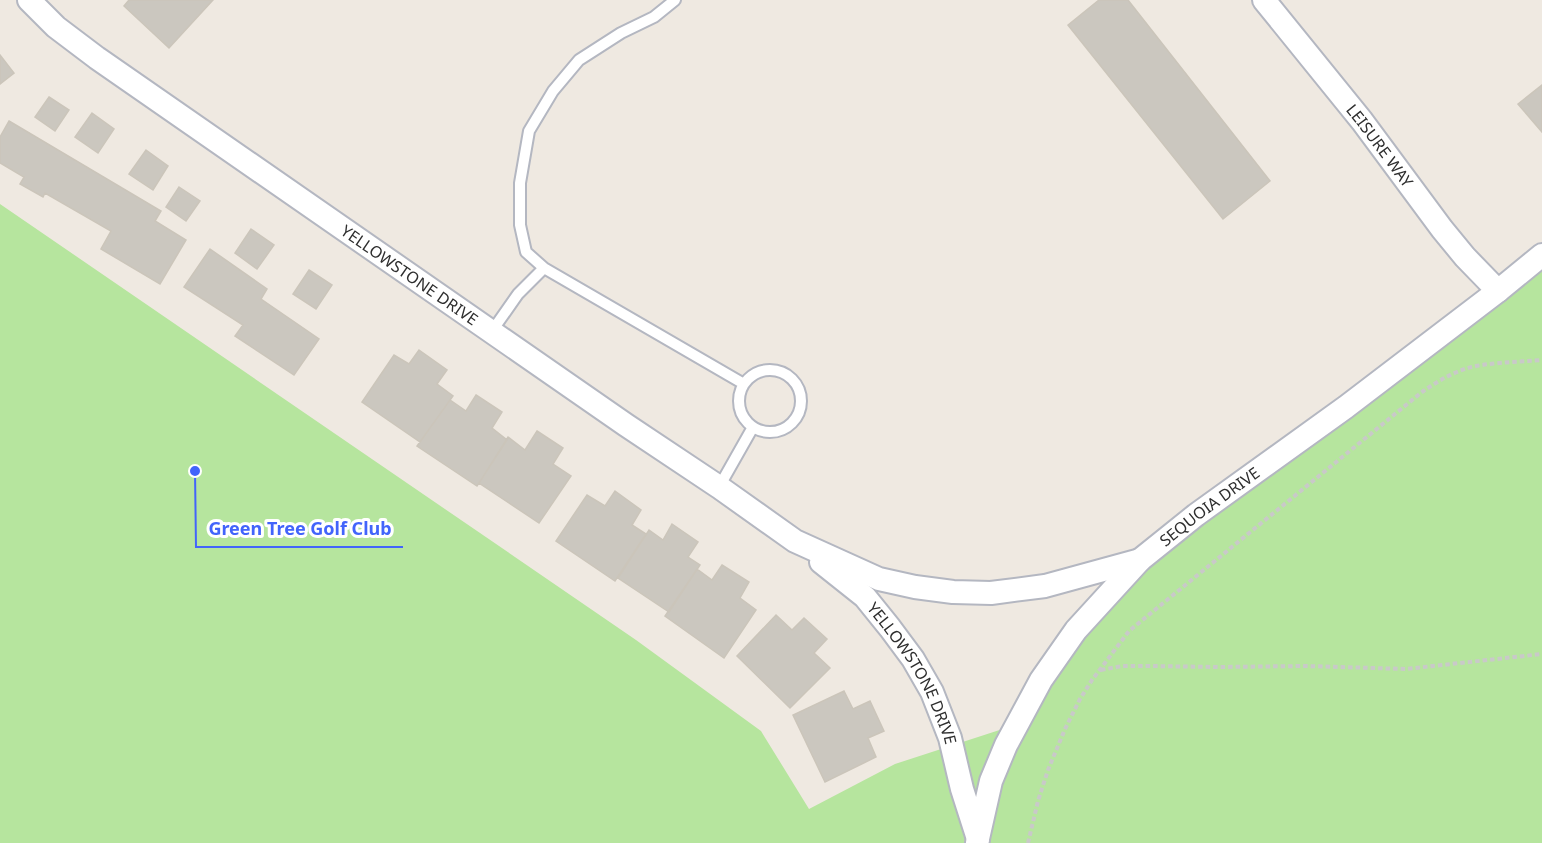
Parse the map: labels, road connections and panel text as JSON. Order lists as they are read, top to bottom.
{
  "streets": {
    "street": ["LEISURE WAY", "YELLOWSTONE DRIVE", "SEQUOIA DRIVE"]
  },
  "crossings": [
    ["LEISURE WAY", "SEQUOIA DRIVE"],
    ["YELLOWSTONE DRIVE", "SEQUOIA DRIVE"]
  ],
  "places": ["Green Tree Golf Club"]
}
